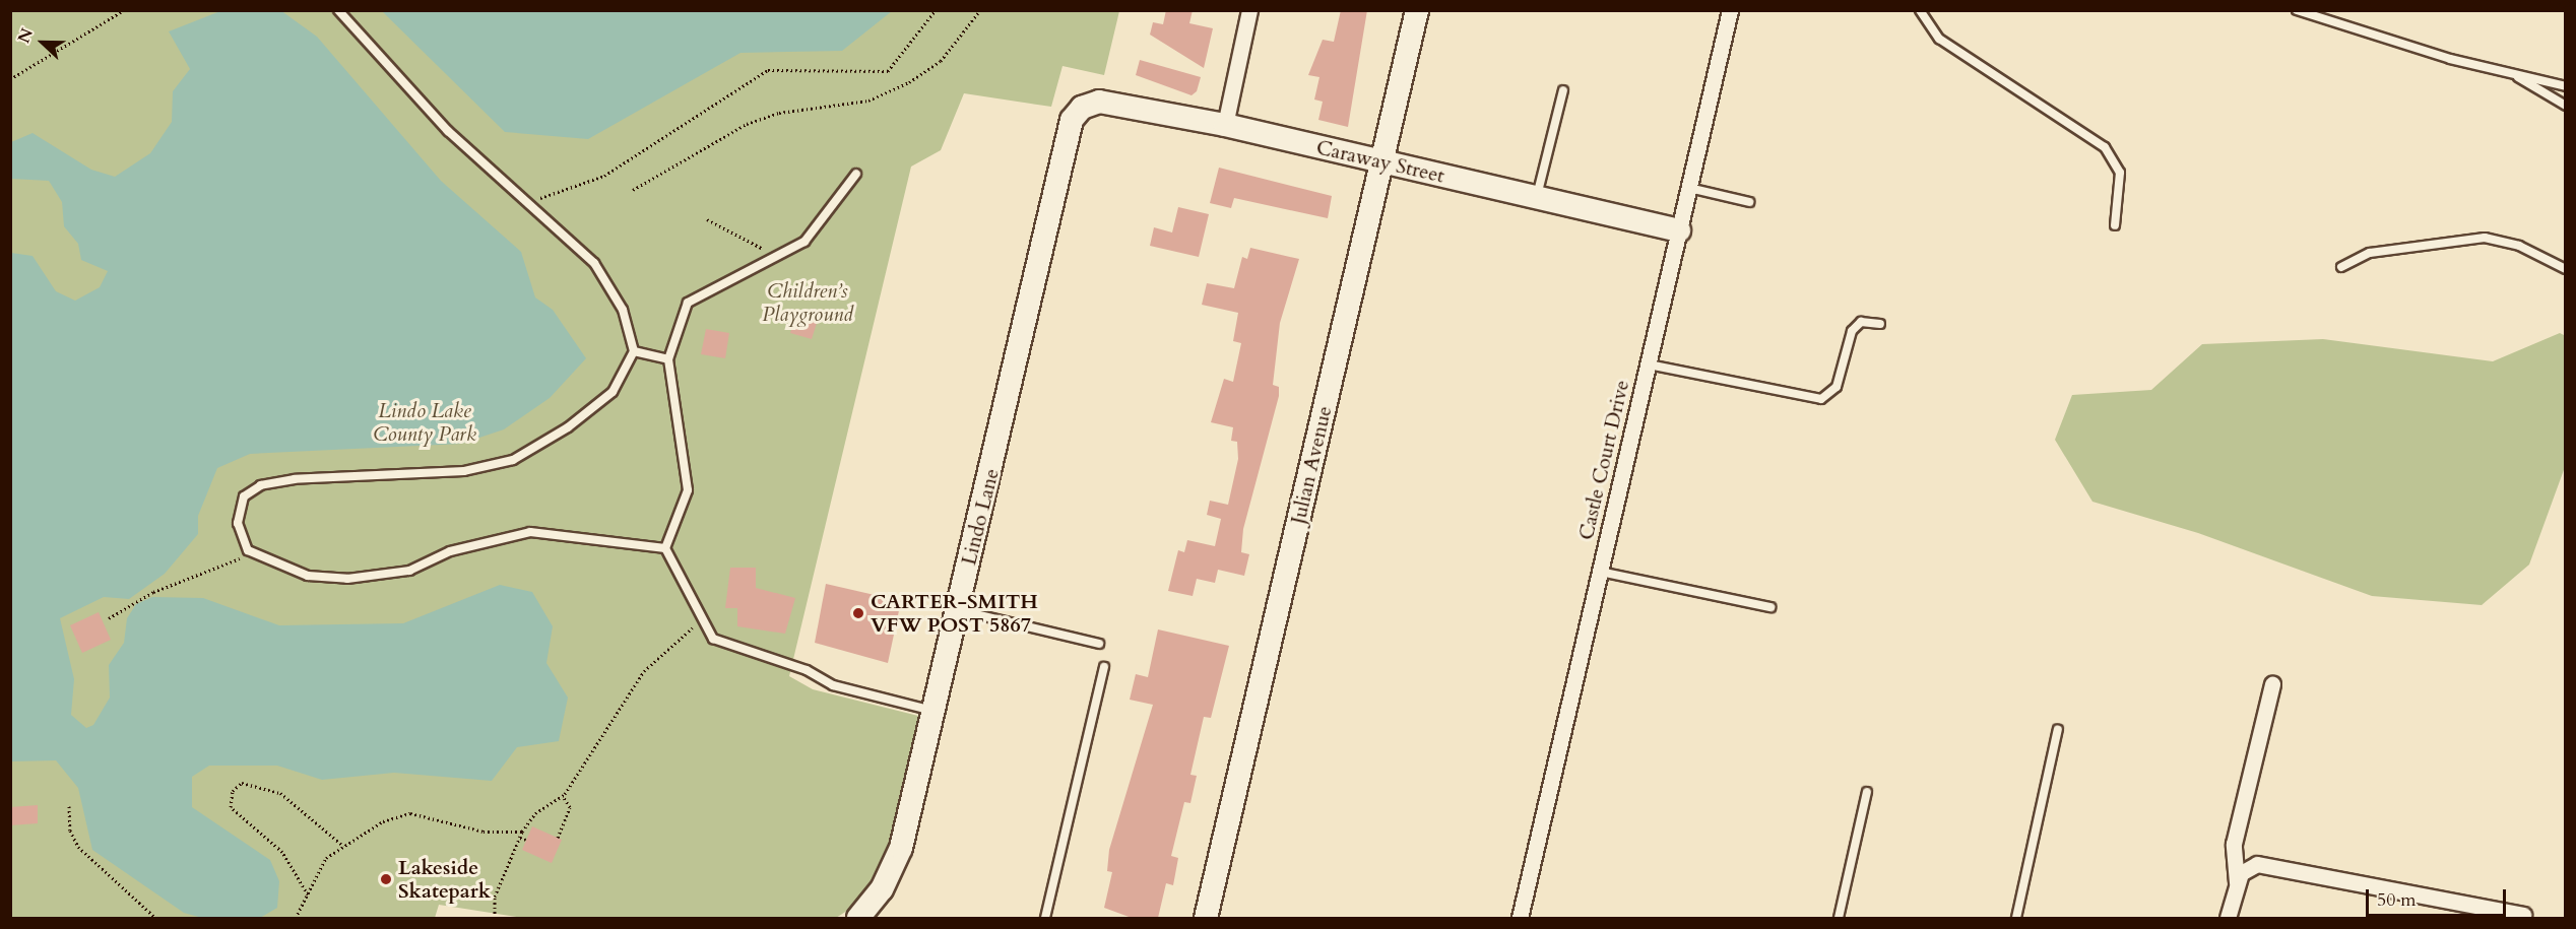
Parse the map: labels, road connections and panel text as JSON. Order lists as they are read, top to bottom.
{
  "streets": {
    "street": [
      "Caraway Street",
      "Castle Court Drive",
      "Julian Avenue",
      "Lindo Lane"
    ]
  },
  "crossings": [
    ["Caraway Street", "Castle Court Drive"],
    ["Caraway Street", "Julian Avenue"],
    ["Caraway Street", "Lindo Lane"]
  ],
  "parks": ["Children’s Playground", "Lindo Lake County Park"],
  "places": ["CARTER-SMITH VFW POST 5867", "Lakeside Skatepark"],
  "scale_bar": "50 m",
  "north": "left"
}
